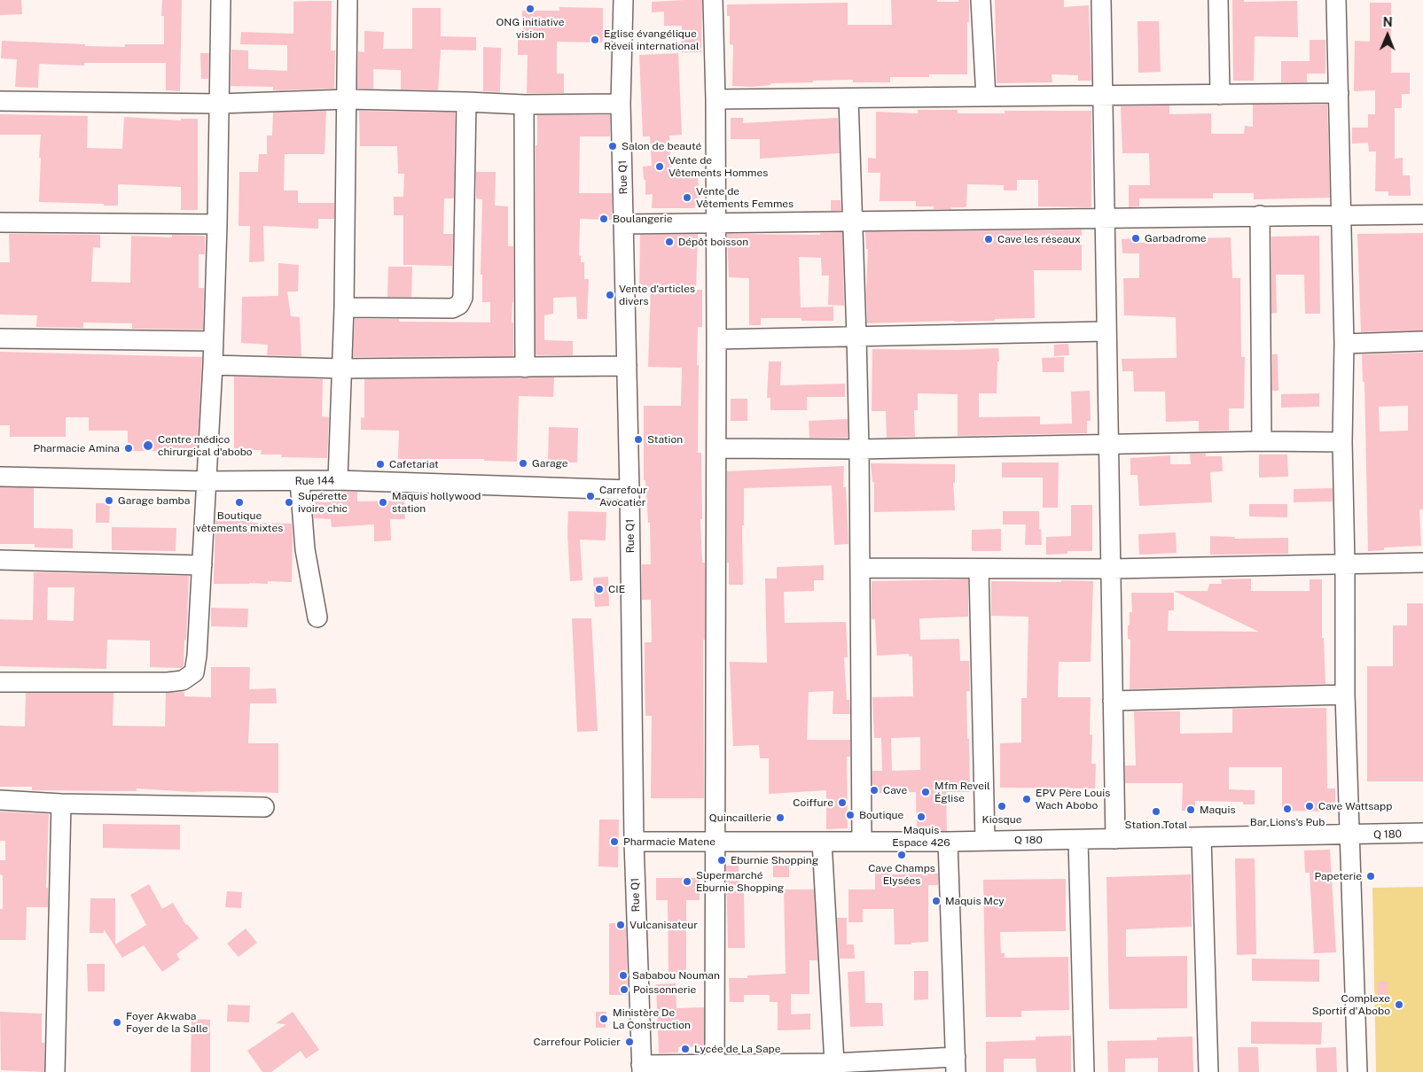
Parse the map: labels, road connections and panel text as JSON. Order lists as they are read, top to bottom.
{
  "streets": {
    "street": ["Rue Q1", "Rue 144", "Q 180"]
  },
  "crossings": [
    ["Rue Q1", "Rue 144"],
    ["Rue Q1", "Q 180"]
  ],
  "places": [
    "ONG initiative vision",
    "Eglise évangélique Réveil international",
    "Salon de beauté",
    "Vente de Vêtements Hommes",
    "Vente de Vêtements Femmes",
    "Boulangerie",
    "Garbadrome",
    "Cave les réseaux",
    "Dépôt boisson",
    "Vente d'articles divers",
    "Station",
    "Centre médico chirurgical d'abobo",
    "Pharmacie Amina",
    "Garage",
    "Cafetariat",
    "Carrefour Avocatier",
    "Garage bamba",
    "Boutique vêtements mixtes",
    "Supérette ivoire chic",
    "Maquis hollywood station",
    "CIE",
    "Cave",
    "Mfm Reveil Église",
    "EPV Père Louis Wach Abobo",
    "Coiffure",
    "Kiosque",
    "Cave Wattsapp",
    "Bar Lions's Pub",
    "Maquis",
    "Station Total",
    "Boutique",
    "Maquis Espace 426",
    "Quincaillerie",
    "Pharmacie Matene",
    "Cave Champs Elysées",
    "Eburnie Shopping",
    "Papeterie",
    "Supermarché Eburnie Shopping",
    "Maquis Mcy",
    "Vulcanisateur",
    "Sababou Nouman",
    "Poissonnerie",
    "Complexe Sportif d'Abobo",
    "Ministère De La Construction",
    "Foyer Akwaba Foyer de la Salle",
    "Carrefour Policier",
    "Lycée de La Sape"
  ],
  "north": "top"
}
